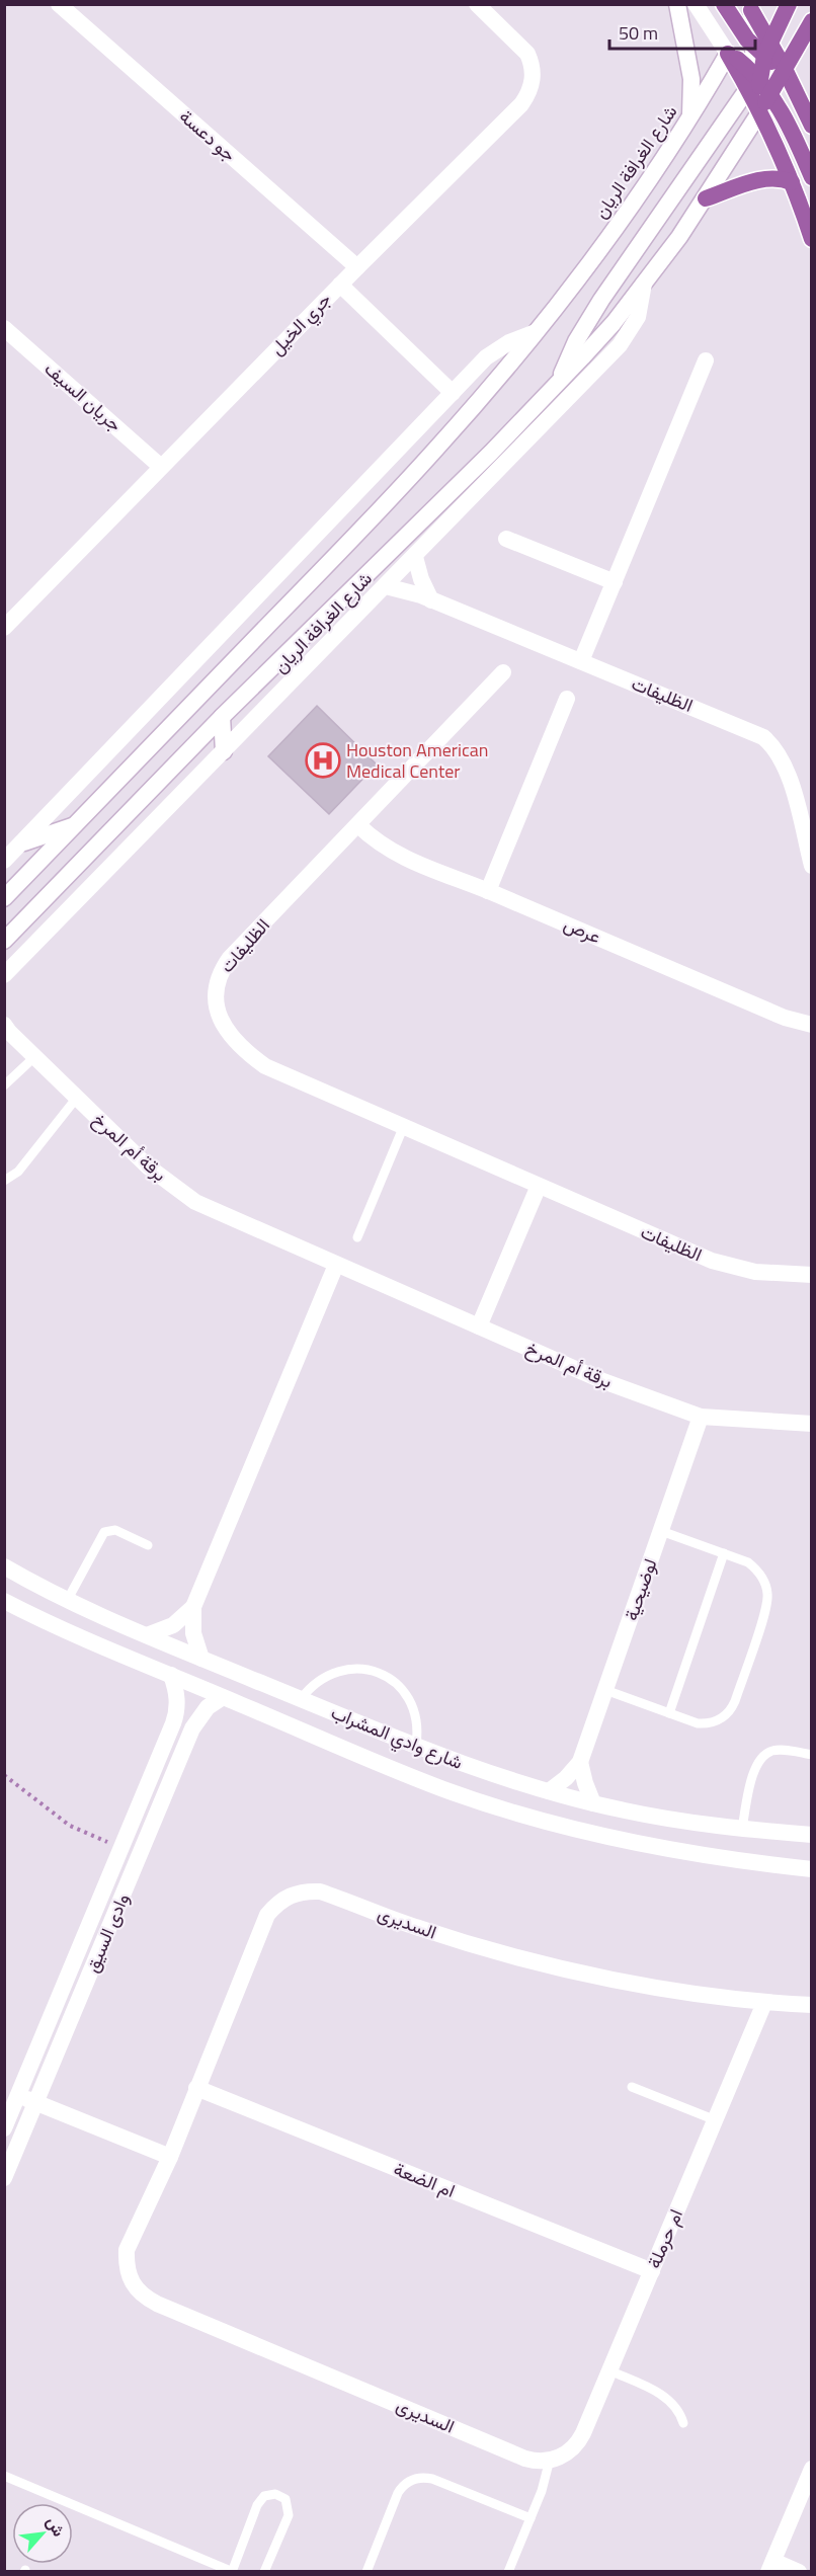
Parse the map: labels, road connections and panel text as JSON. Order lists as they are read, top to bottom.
{
  "streets": {
    "main road": ["شارع الغرافة الريان"],
    "street": [
      "جو دعسة",
      "جري الخيل",
      "جريان السيف",
      "الظليفات",
      "عرص",
      "برقة أم المرخ",
      "لوضيحية",
      "شارع وادي المشراب",
      "السديرى",
      "وادى السيق",
      "ام الضعة",
      "ام حرملة"
    ]
  },
  "crossings": [
    ["جو دعسة", "جري الخيل"],
    ["شارع الغرافة الريان", "الظليفات"],
    ["جري الخيل", "جريان السيف"],
    ["الظليفات", "عرص"],
    ["برقة أم المرخ", "لوضيحية"],
    ["لوضيحية", "شارع وادي المشراب"],
    ["شارع وادي المشراب", "وادى السيق"],
    ["السديرى", "ام الضعة"],
    ["السديرى", "ام حرملة"],
    ["ام الضعة", "ام حرملة"]
  ],
  "places": {
    "hospital": ["Houston American Medical Center"]
  },
  "scale_bar": "50 m",
  "north": "top right"
}
